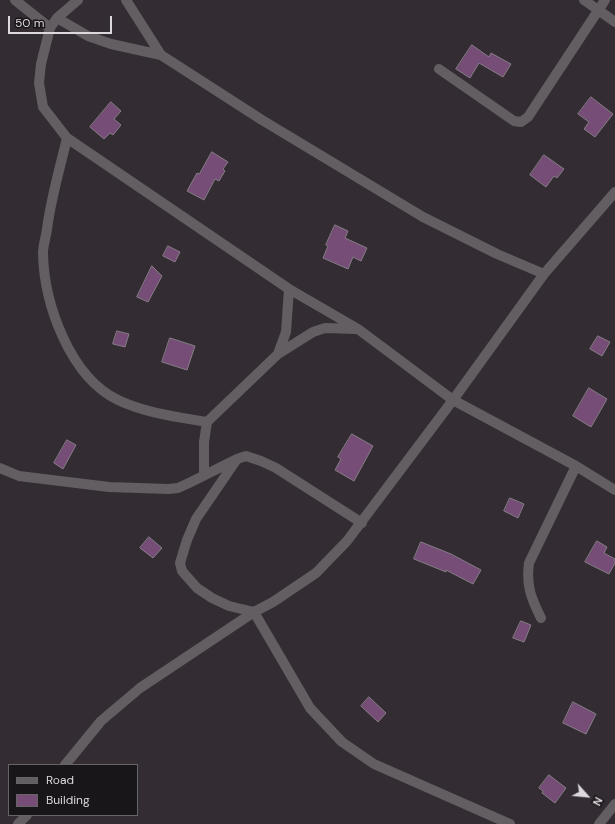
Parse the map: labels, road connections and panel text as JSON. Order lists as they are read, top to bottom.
{
  "legend": ["Road", "Building"],
  "scale_bar": "50 m",
  "north": "bottom right"
}
